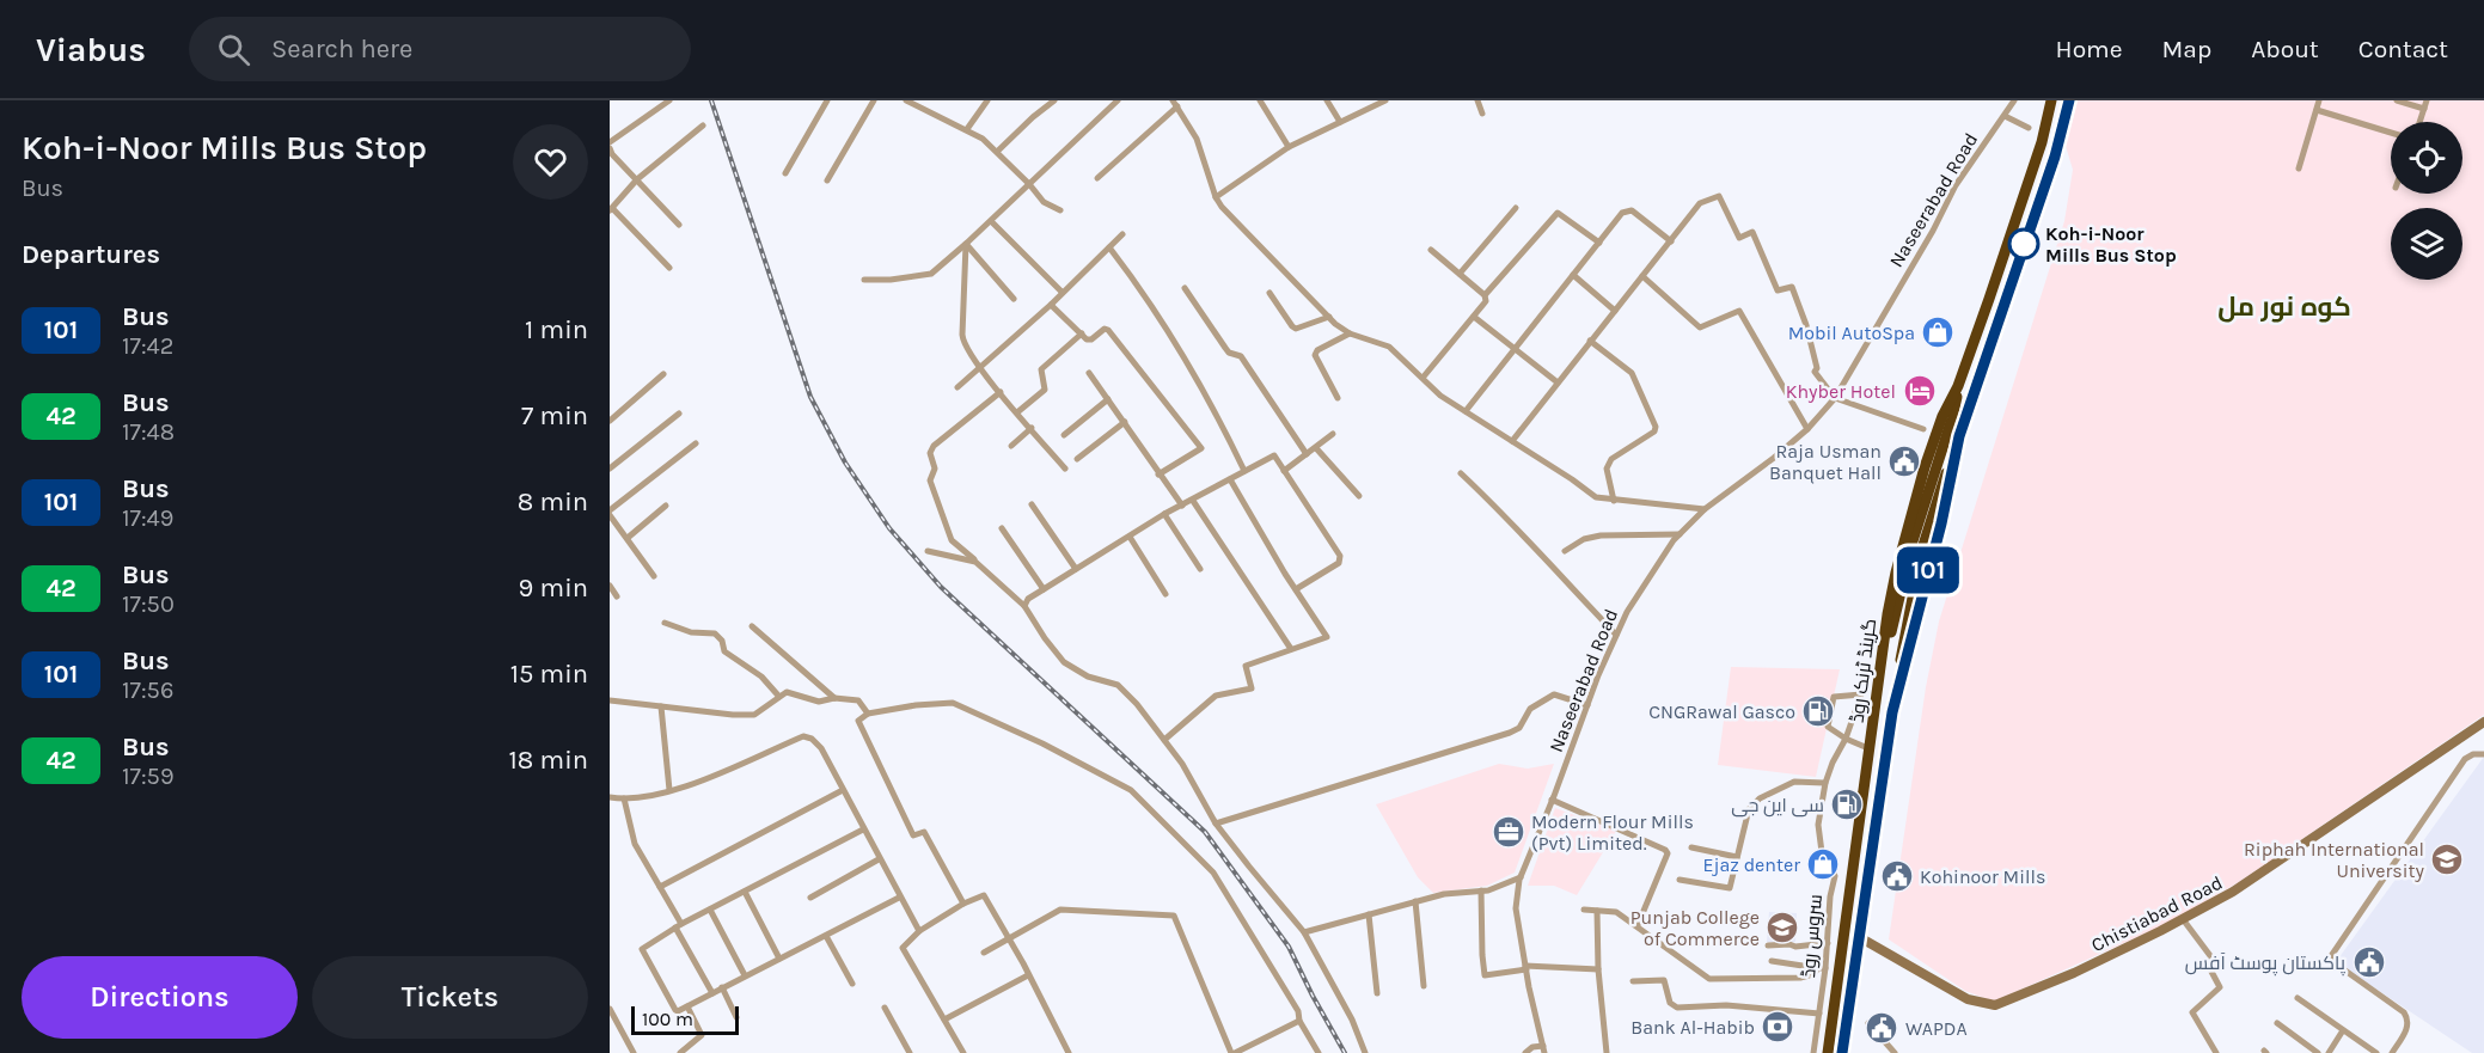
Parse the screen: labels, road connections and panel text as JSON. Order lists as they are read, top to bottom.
{
  "streets": {
    "highway": ["گرینڈ ٹرنک روڈ"],
    "main road": ["Chistiabad Road"],
    "street": ["Naseerabad Road", "سروس روڈ"]
  },
  "crossings": [
    ["گرینڈ ٹرنک روڈ", "Chistiabad Road"]
  ],
  "districts": ["کوہ نور مل"],
  "places": {
    "other": ["Koh-i-Noor Mills Bus Stop"],
    "shop": ["Mobil AutoSpa", "Ejaz denter"],
    "hotel": ["Khyber Hotel"],
    "public building": [
      "Raja Usman Banquet Hall",
      "Kohinoor Mills",
      "پاکستان پوسٹ آفس",
      "WAPDA"
    ],
    "fuel station": ["CNGRawal Gasco", "سی این جی"],
    "office": ["Modern Flour Mills (Pvt) Limited."],
    "school or university": ["Riphah International University", "Punjab College of Commerce"],
    "bank": ["Bank Al-Habib"]
  },
  "lines": ["bus line 101"],
  "scale_bar": "100 m",
  "page": {
    "header": "Viabus",
    "search": "Search here",
    "nav": [
      "Home",
      "Map",
      "About",
      "Contact"
    ],
    "heading": [
      ["Koh-i-Noor Mills Bus Stop", "Bus"],
      "Departures"
    ],
    "on_map": "101",
    "list": [
      {
        "mark": "101",
        "name": "Bus",
        "note": "17:42",
        "value": "1 min"
      },
      {
        "mark": "42",
        "name": "Bus",
        "note": "17:48",
        "value": "7 min"
      },
      {
        "mark": "101",
        "name": "Bus",
        "note": "17:49",
        "value": "8 min"
      },
      {
        "mark": "42",
        "name": "Bus",
        "note": "17:50",
        "value": "9 min"
      },
      {
        "mark": "101",
        "name": "Bus",
        "note": "17:56",
        "value": "15 min"
      },
      {
        "mark": "42",
        "name": "Bus",
        "note": "17:59",
        "value": "18 min"
      }
    ],
    "buttons": ["Directions", "Tickets"],
    "scale": "100 m"
  }
}
